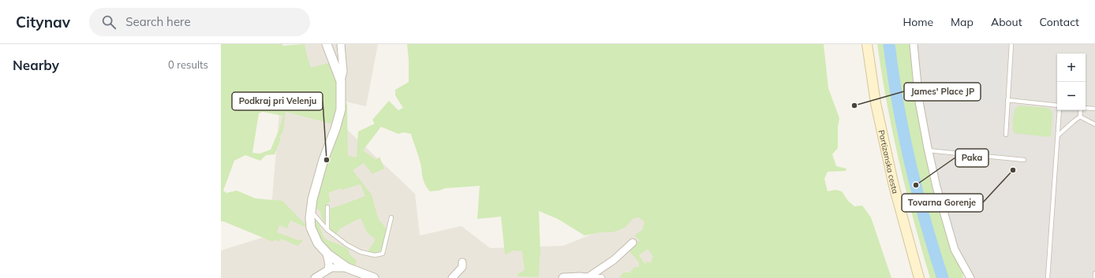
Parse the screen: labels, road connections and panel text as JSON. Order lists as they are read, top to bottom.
{
  "streets": {
    "main road": ["Partizanska cesta"]
  },
  "places": [
    "James' Place JP",
    "Podkraj pri Velenju",
    "Tovarna Gorenje",
    "Paka"
  ],
  "page": {
    "header": "Citynav",
    "search": "Search here",
    "nav": [
      "Home",
      "Map",
      "About",
      "Contact"
    ],
    "heading": ["Nearby", "0 results"],
    "map_buttons": ["+", "−"]
  }
}
